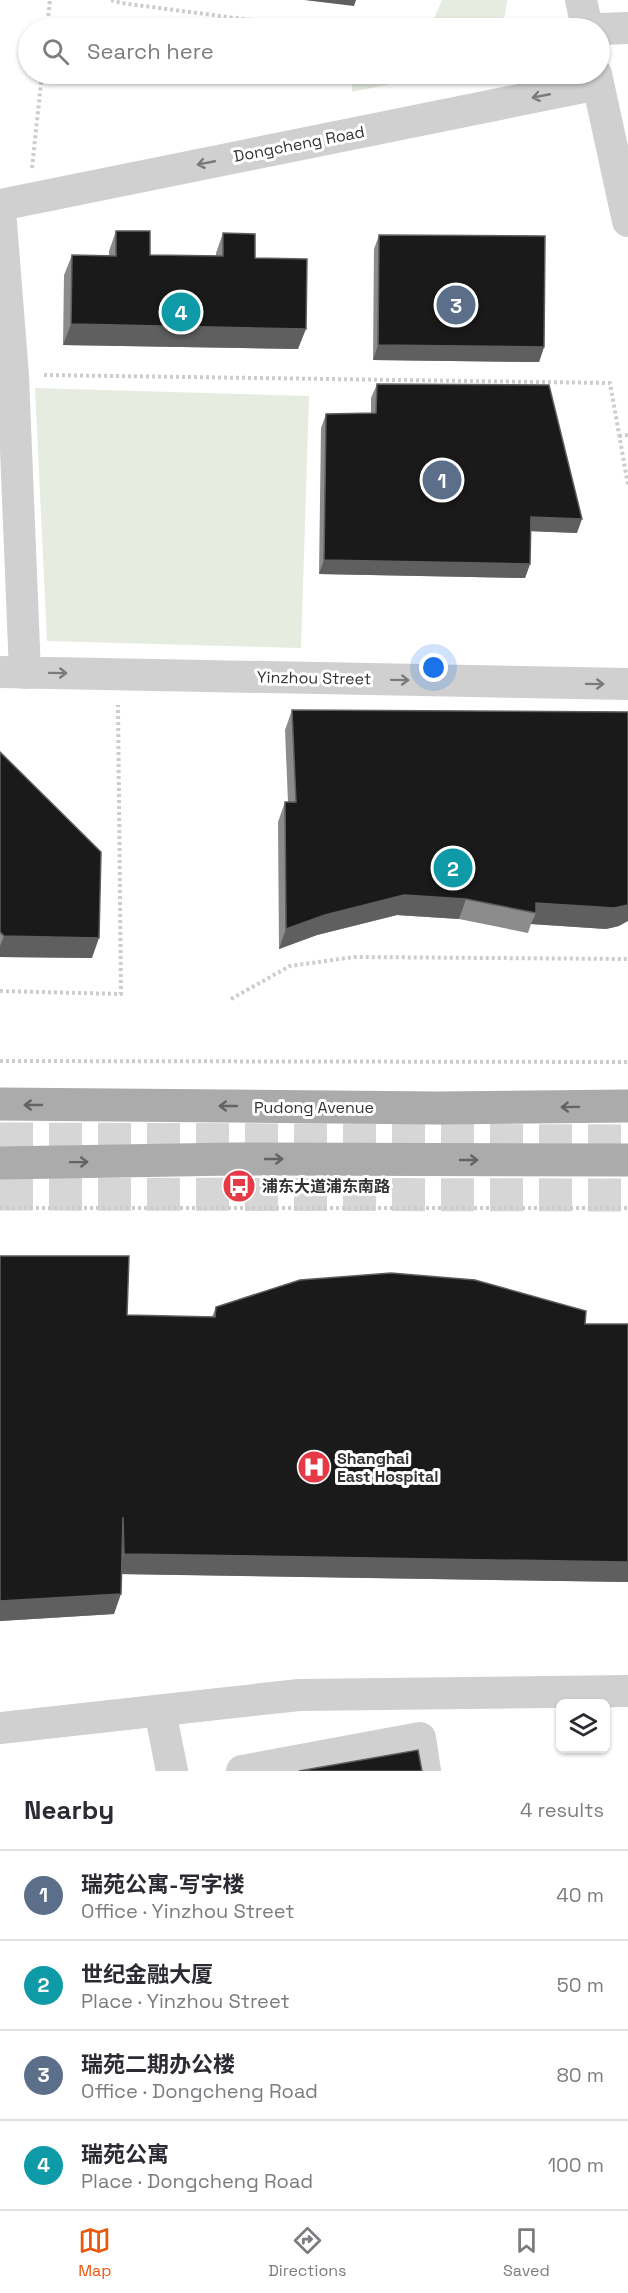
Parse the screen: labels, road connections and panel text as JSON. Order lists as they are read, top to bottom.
{
  "streets": {
    "main road": ["Pudong Avenue"],
    "street": ["Dongcheng Road", "Yinzhou Street"]
  },
  "one_way": ["Dongcheng Road", "Yinzhou Street"],
  "places": {
    "bus stop": ["浦东大道浦东南路"],
    "hospital": ["Shanghai East Hospital"]
  },
  "page": {
    "search": "Search here",
    "pins": [
      "3",
      "4",
      "1",
      "2"
    ],
    "heading": ["Nearby", "4 results"],
    "list": [
      {
        "mark": "1",
        "name": "瑞苑公寓-写字楼",
        "note": "Office · Yinzhou Street",
        "value": "40 m"
      },
      {
        "mark": "2",
        "name": "世纪金融大厦",
        "note": "Place · Yinzhou Street",
        "value": "50 m"
      },
      {
        "mark": "3",
        "name": "瑞苑二期办公楼",
        "note": "Office · Dongcheng Road",
        "value": "80 m"
      },
      {
        "mark": "4",
        "name": "瑞苑公寓",
        "note": "Place · Dongcheng Road",
        "value": "100 m"
      }
    ],
    "nav": ["Map", "Directions", "Saved"]
  }
}
